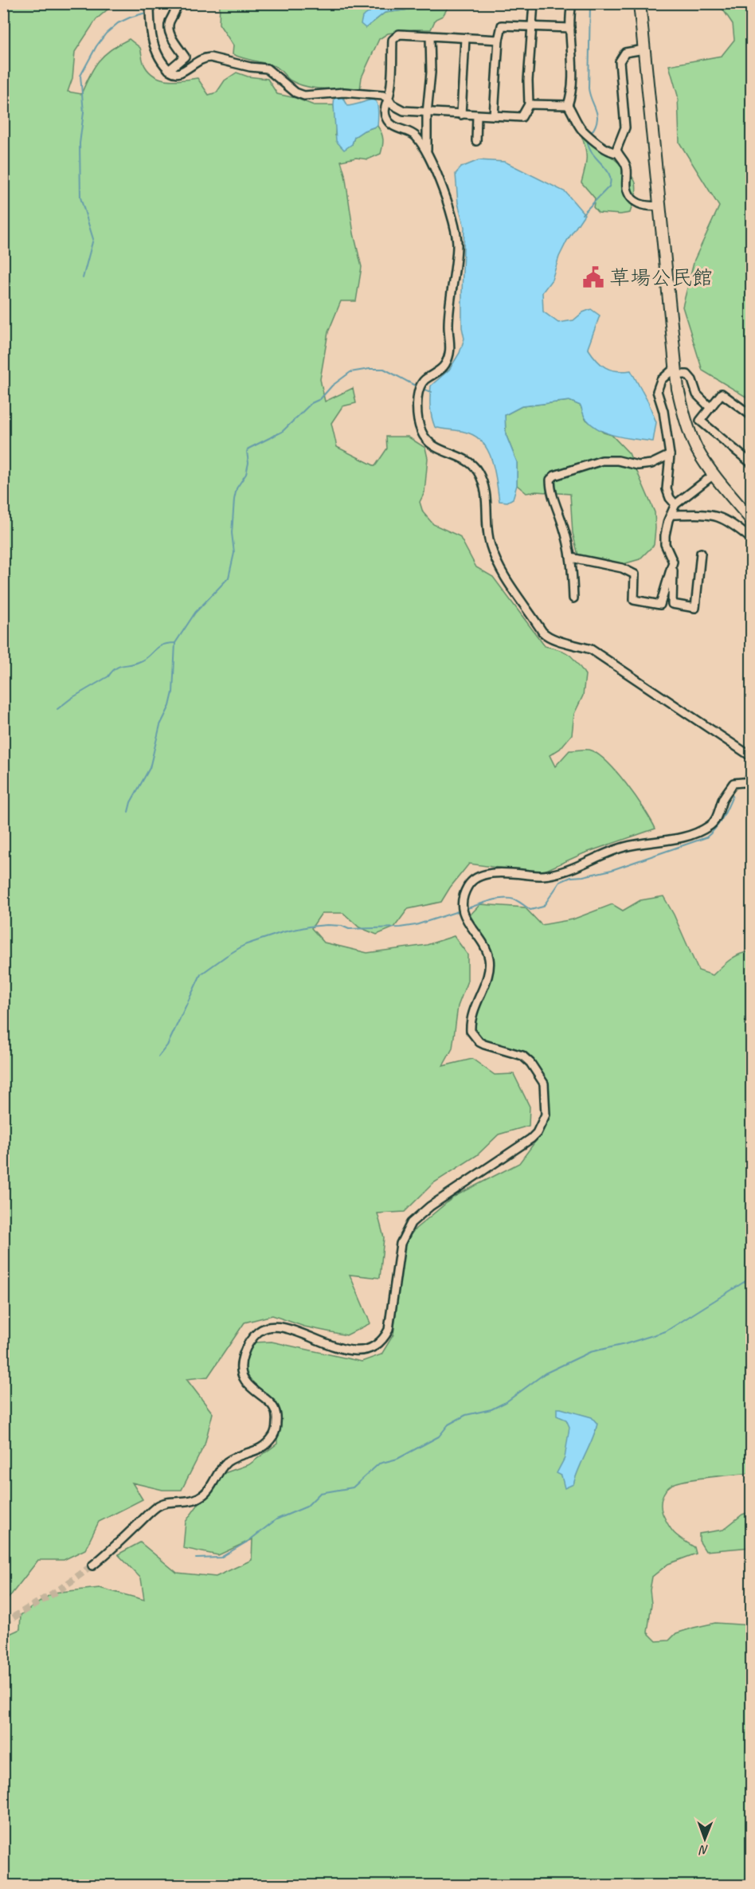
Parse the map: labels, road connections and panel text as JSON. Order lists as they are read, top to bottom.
{
  "places": {
    "public building": ["草場公民館"]
  },
  "north": "bottom"
}
